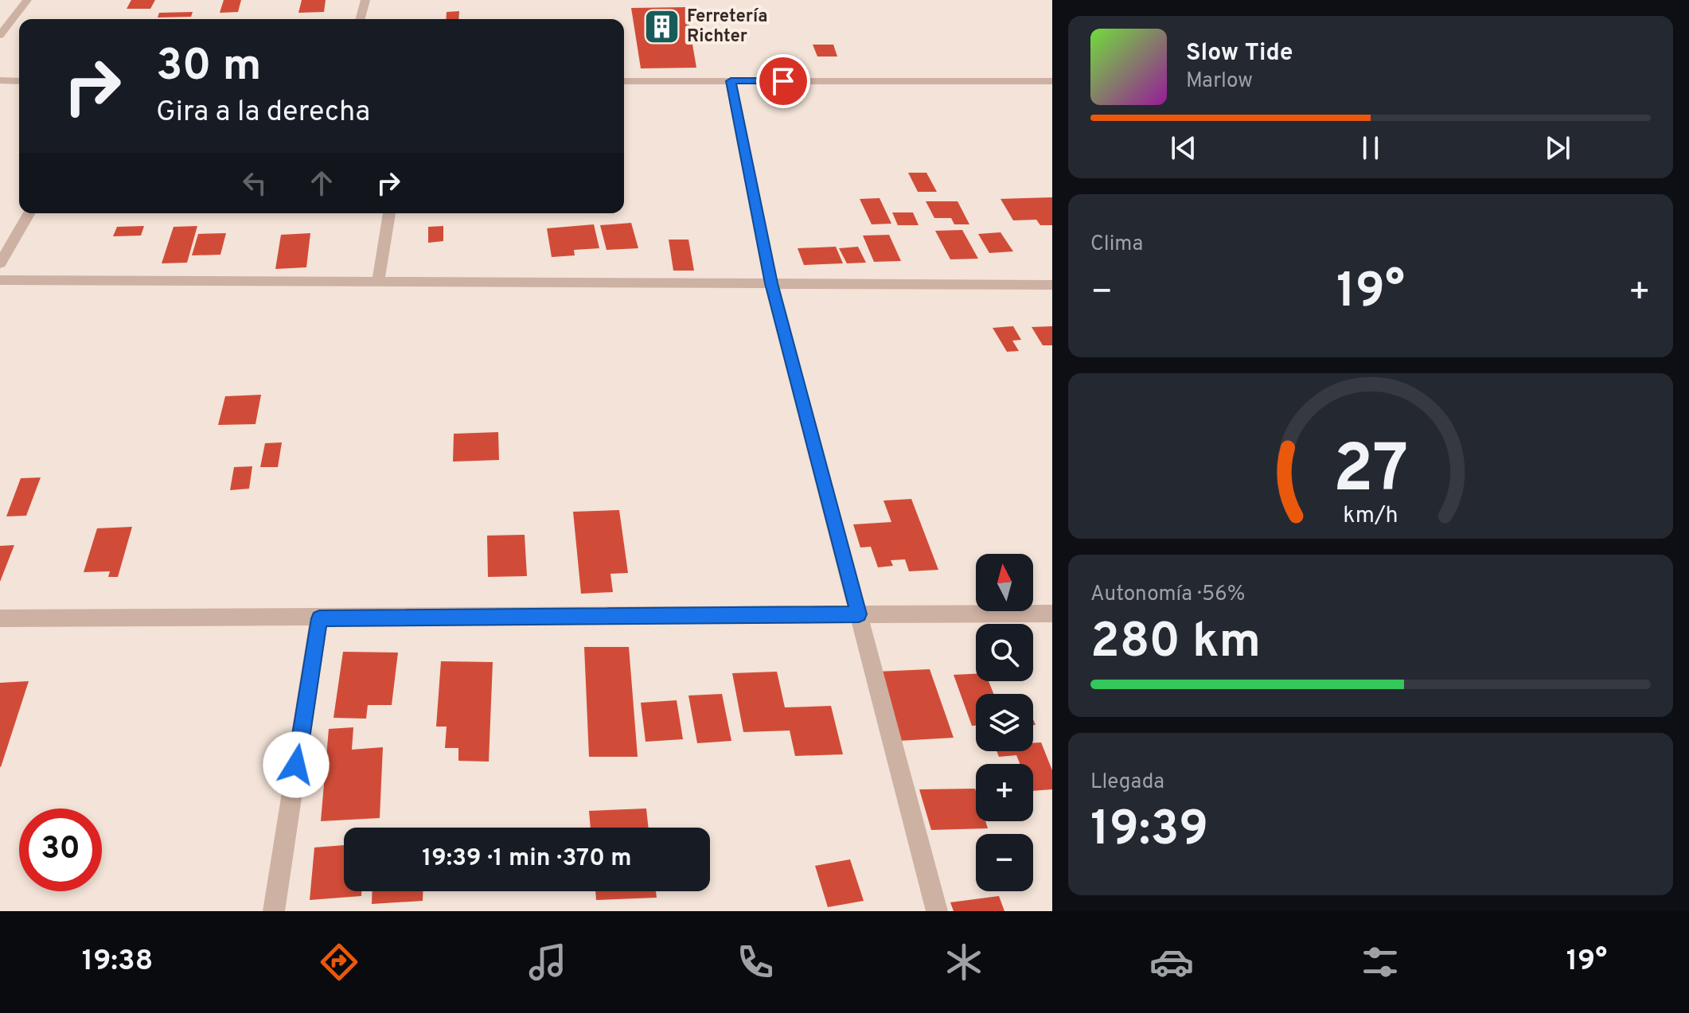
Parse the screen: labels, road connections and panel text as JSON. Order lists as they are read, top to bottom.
{
  "places": {
    "building": ["Ferretería Richter"]
  },
  "north": "top",
  "page": {
    "turn": ["30 m", "Gira a la derecha"],
    "song": ["Slow Tide", "Marlow"],
    "tile": [
      "Clima",
      ["Autonomía · 56%", "280 km"],
      ["Llegada", "19:39"]
    ],
    "heat": ["−", "19°", "+"],
    "map_buttons": ["+", "−"],
    "limit": "30",
    "trip": "19:39 · 1 min · 370 m",
    "tabs": ["19:38", "19°"],
    "gauge": ["27", "km/h"]
  }
}
